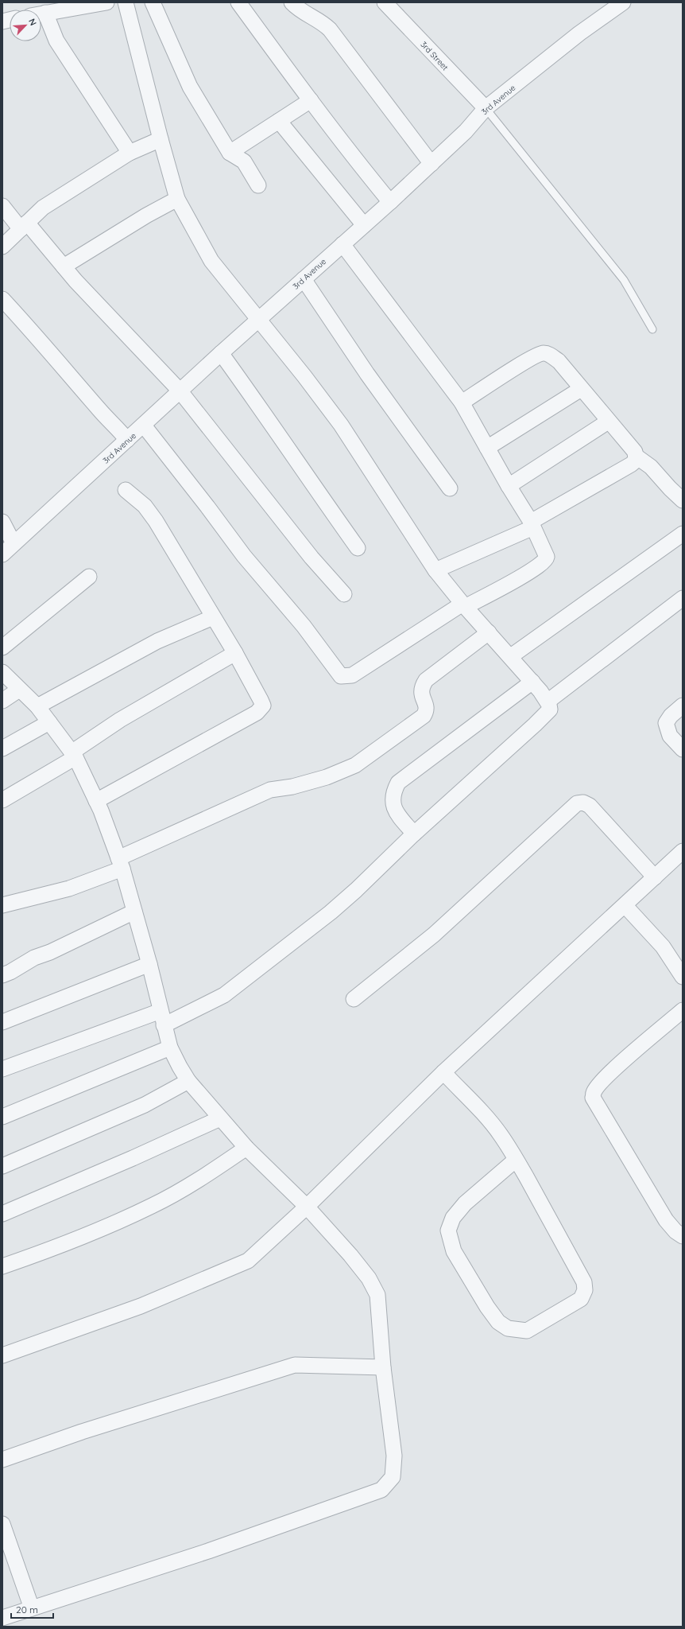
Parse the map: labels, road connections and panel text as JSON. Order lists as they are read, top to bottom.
{
  "streets": {
    "street": ["3rd Street", "3rd Avenue"]
  },
  "crossings": [
    ["3rd Street", "3rd Avenue"]
  ],
  "scale_bar": "20 m",
  "north": "top right"
}
